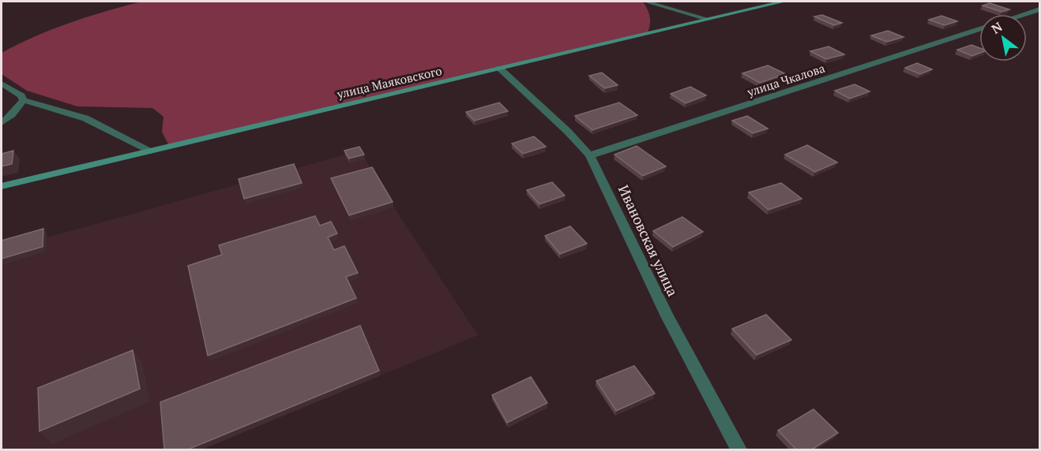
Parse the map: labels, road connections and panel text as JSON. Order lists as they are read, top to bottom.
{
  "streets": {
    "street": ["улица Чкалова", "улица Маяковского", "Ивановская улица"]
  },
  "crossings": [
    ["улица Чкалова", "Ивановская улица"],
    ["улица Маяковского", "Ивановская улица"]
  ],
  "north": "top left"
}
